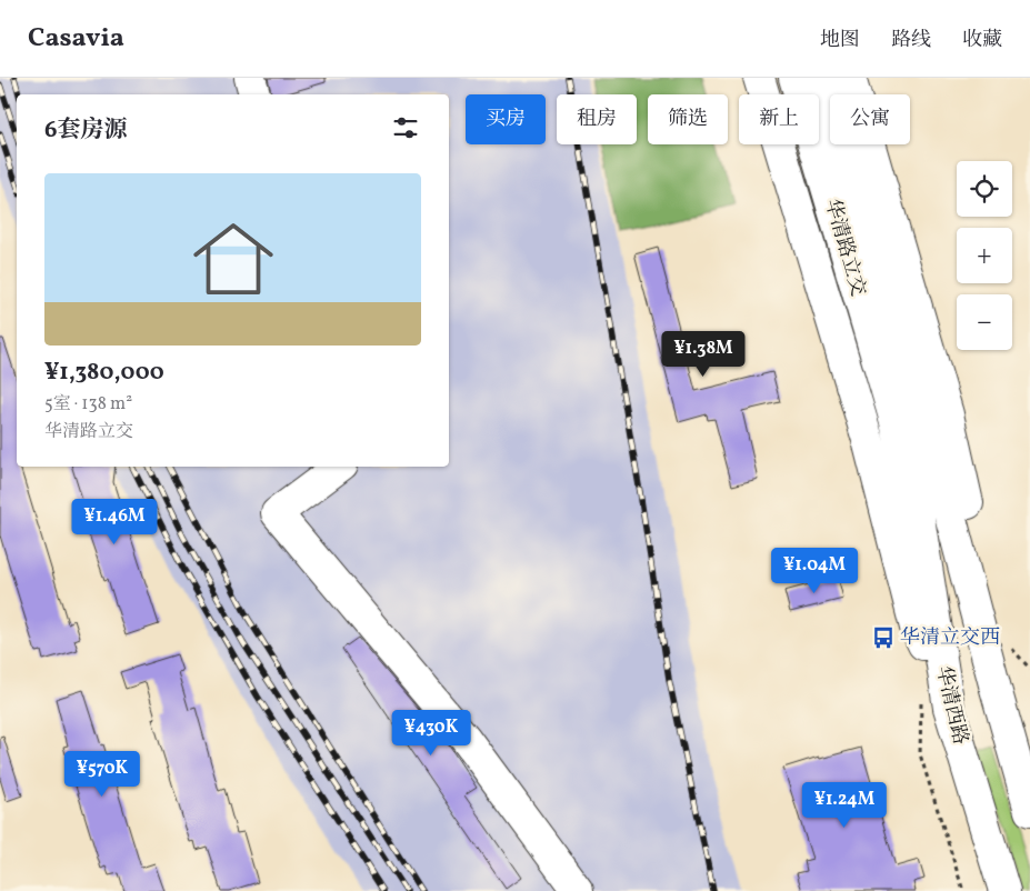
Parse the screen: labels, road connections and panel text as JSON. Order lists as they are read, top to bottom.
{
  "streets": {
    "main road": ["华清路立交", "华清西路"]
  },
  "crossings": [
    ["华清路立交", "华清西路"]
  ],
  "places": {
    "bus stop": ["华清立交西"]
  },
  "page": {
    "header": "Casavia",
    "nav": ["地图", "路线", "收藏"],
    "chip": [
      "买房",
      "租房",
      "筛选",
      "新上",
      "公寓"
    ],
    "heading": "6套房源",
    "map_buttons": ["+", "−"],
    "list": [
      {
        "name": "¥1,380,000",
        "note": "5室 · 138 m² · 华清路立交"
      }
    ],
    "price": [
      "¥1.38M",
      "¥1.46M",
      "¥1.04M",
      "¥430K",
      "¥570K",
      "¥1.24M"
    ]
  }
}
